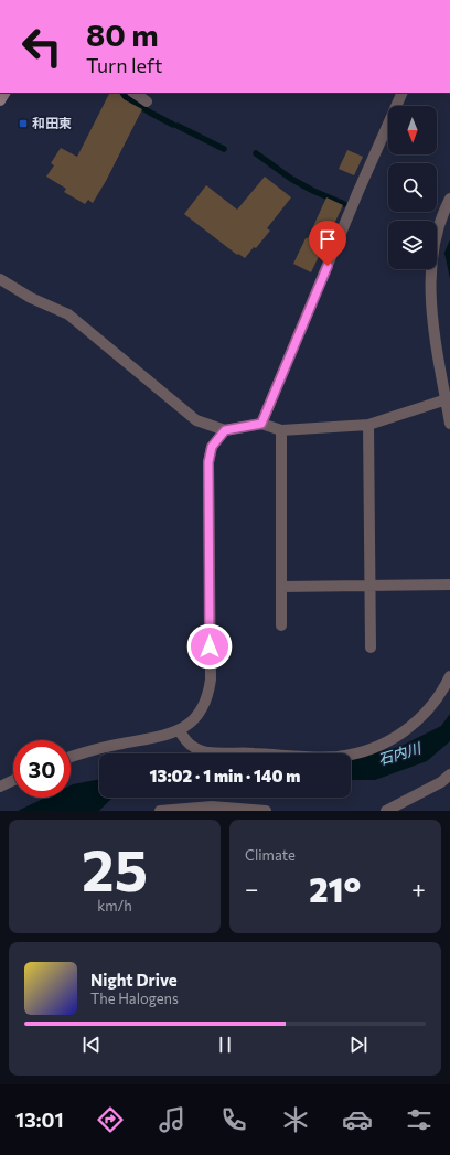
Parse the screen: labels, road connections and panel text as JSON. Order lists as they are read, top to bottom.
{
  "water": ["石内川"],
  "places": {
    "transit": ["和田東"]
  },
  "north": "bottom",
  "page": {
    "turn": ["80 m", "Turn left"],
    "limit": "30",
    "trip": "13:02 · 1 min · 140 m",
    "tile": [
      ["25", "km/h"],
      "Climate"
    ],
    "heat": ["−", "21°", "+"],
    "song": ["Night Drive", "The Halogens"],
    "tabs": "13:01"
  }
}
